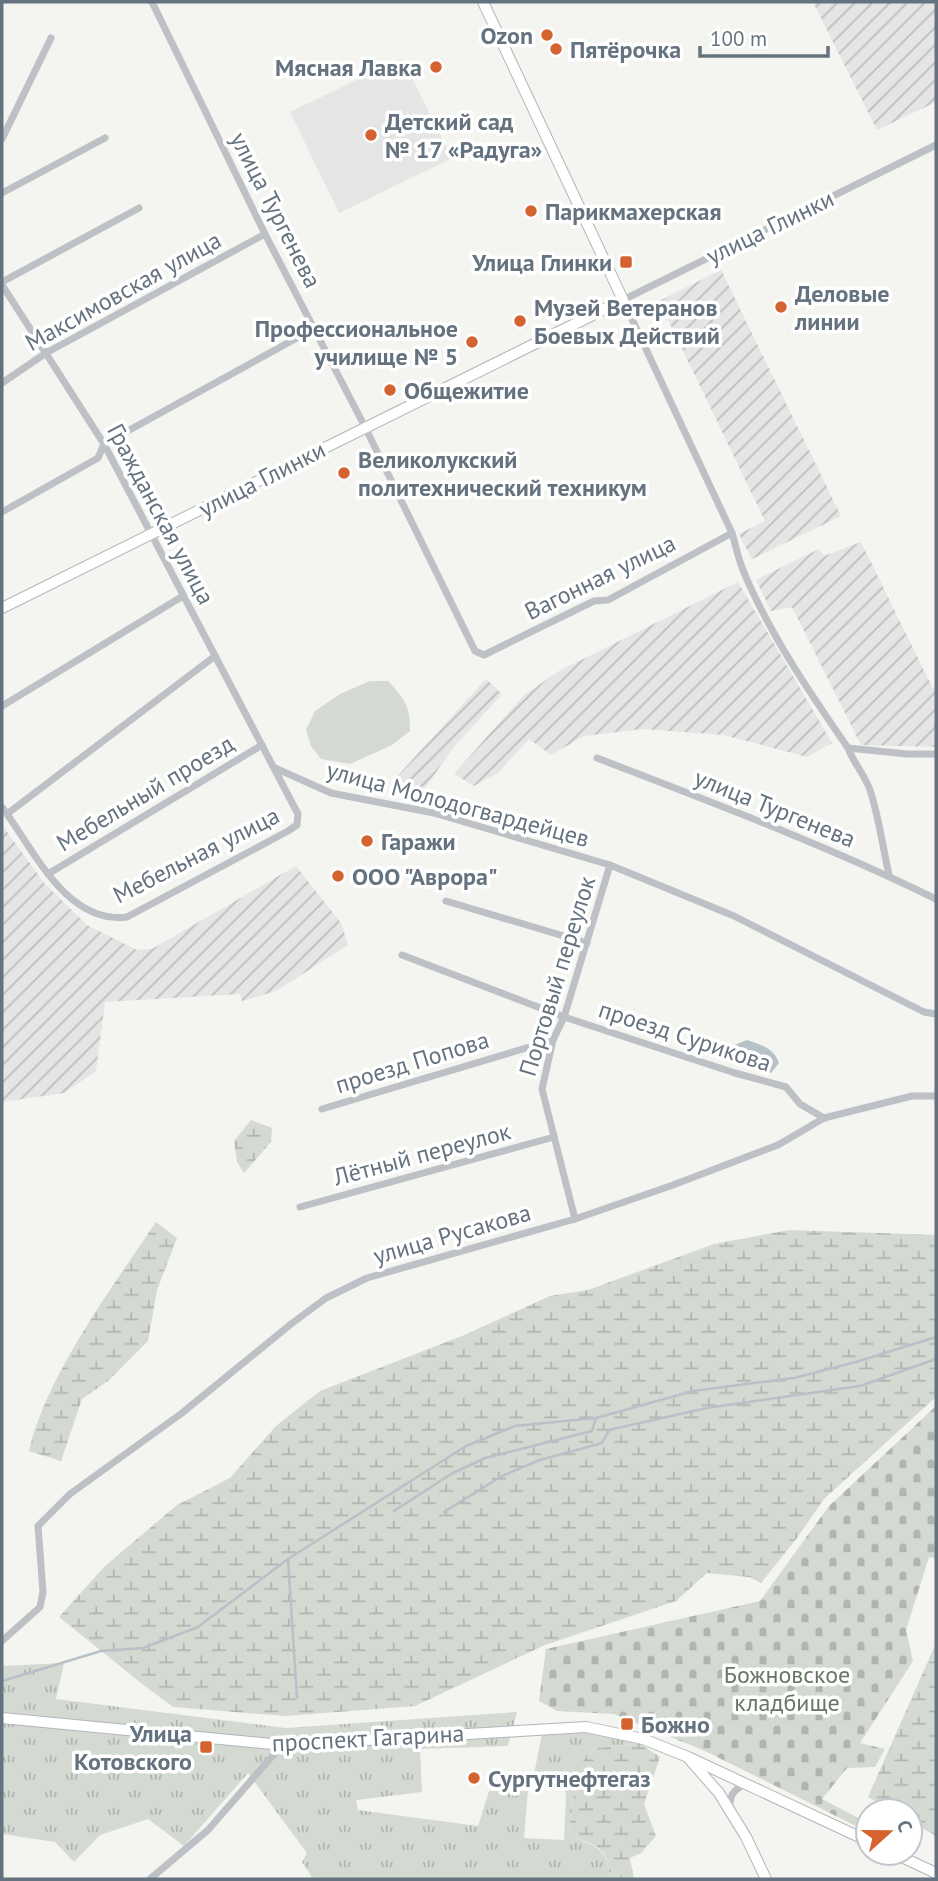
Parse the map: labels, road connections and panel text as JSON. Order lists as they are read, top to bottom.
{
  "streets": {
    "street": [
      "улица Тургенева",
      "улица Глинки",
      "Максимовская улица",
      "Гражданская улица",
      "Вагонная улица",
      "Мебельный проезд",
      "улица Молодогвардейцев",
      "Мебельная улица",
      "Портовый переулок",
      "проезд Сурикова",
      "проезд Попова",
      "Лётный переулок",
      "улица Русакова",
      "проспект Гагарина"
    ]
  },
  "crossings": [
    ["улица Тургенева", "улица Глинки"],
    ["улица Тургенева", "Максимовская улица"],
    ["улица Тургенева", "Вагонная улица"],
    ["улица Глинки", "Гражданская улица"],
    ["Максимовская улица", "Гражданская улица"],
    ["Гражданская улица", "Мебельный проезд"],
    ["Гражданская улица", "улица Молодогвардейцев"],
    ["Гражданская улица", "Мебельная улица"],
    ["Мебельный проезд", "Мебельная улица"],
    ["улица Молодогвардейцев", "Портовый переулок"],
    ["Портовый переулок", "проезд Сурикова"],
    ["Портовый переулок", "проезд Попова"],
    ["Портовый переулок", "Лётный переулок"],
    ["Портовый переулок", "улица Русакова"],
    ["проезд Сурикова", "проезд Попова"],
    ["проезд Сурикова", "улица Русакова"]
  ],
  "parks": ["Божновское кладбище"],
  "places": {
    "other": [
      "Ozon",
      "Пятёрочка",
      "Мясная Лавка",
      "Детский сад № 17 «Радуга»",
      "Парикмахерская",
      "Деловые линии",
      "Музей Ветеранов Боевых Действий",
      "Профессиональное училище № 5",
      "Общежитие",
      "Великолукский политехнический техникум",
      "Гаражи",
      "ООО \"Аврора\"",
      "Сургутнефтегаз"
    ],
    "transit": ["Улица Глинки", "Божно", "Улица Котовского"]
  },
  "scale_bar": "100 m",
  "north": "right"
}
